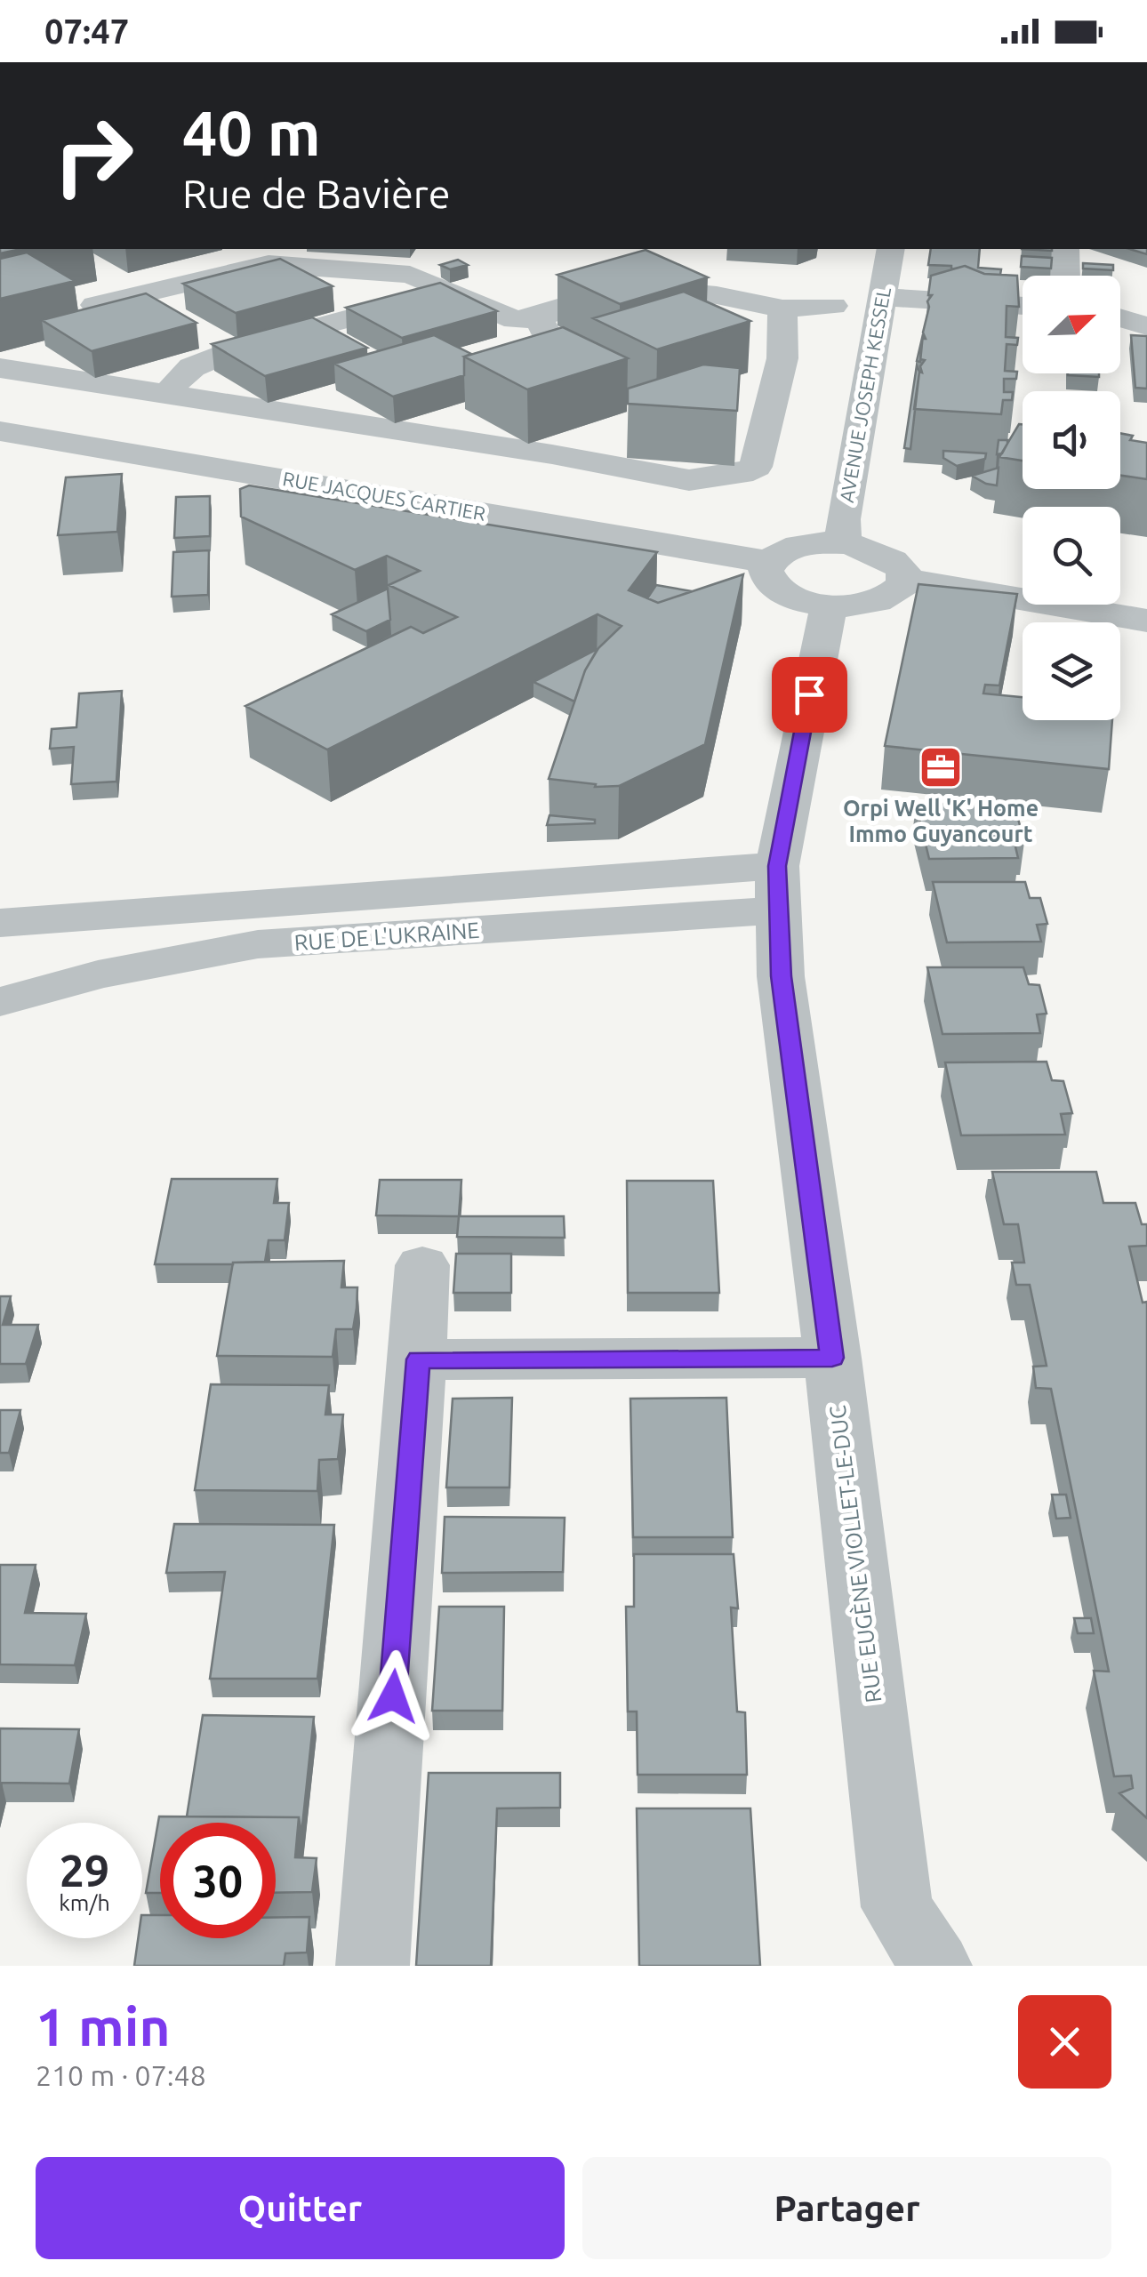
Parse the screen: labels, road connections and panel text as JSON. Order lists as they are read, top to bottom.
{
  "streets": {
    "street": [
      "AVENUE JOSEPH KESSEL",
      "RUE JACQUES CARTIER",
      "RUE DE L'UKRAINE",
      "RUE EUGÈNE VIOLLET-LE-DUC"
    ]
  },
  "crossings": [
    ["RUE DE L'UKRAINE", "RUE EUGÈNE VIOLLET-LE-DUC"]
  ],
  "places": {
    "office": ["Orpi Well 'K' Home Immo Guyancourt"]
  },
  "north": "top right",
  "page": {
    "status": "07:47",
    "turn": ["40 m", "Rue de Bavière"],
    "speed": "29 km/h",
    "limit": "30",
    "heading": ["1 min", "210 m · 07:48"],
    "buttons": ["Quitter", "Partager"]
  }
}
